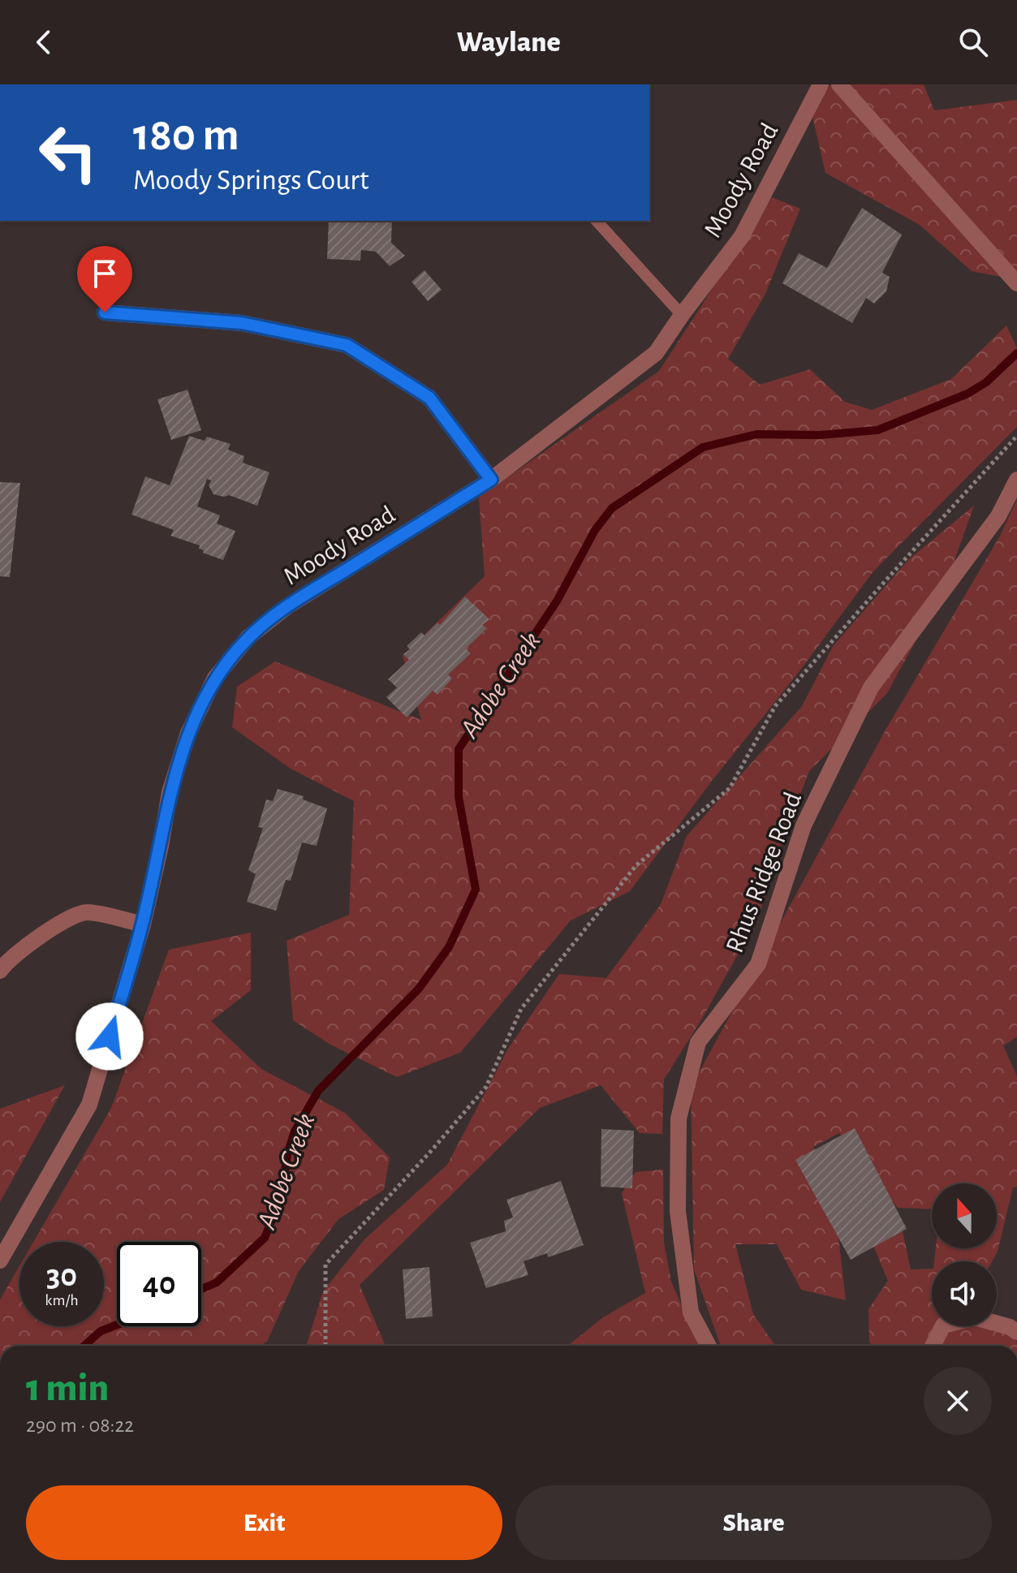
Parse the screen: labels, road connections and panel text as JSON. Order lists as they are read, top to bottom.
{
  "streets": {
    "street": ["Moody Road", "Rhus Ridge Road"]
  },
  "water": ["Adobe Creek"],
  "north": "top",
  "page": {
    "header": "Waylane",
    "turn": ["180 m", "Moody Springs Court"],
    "speed": "30 km/h",
    "limit": "40",
    "heading": ["1 min", "290 m · 08:22"],
    "buttons": ["Exit", "Share"]
  }
}
